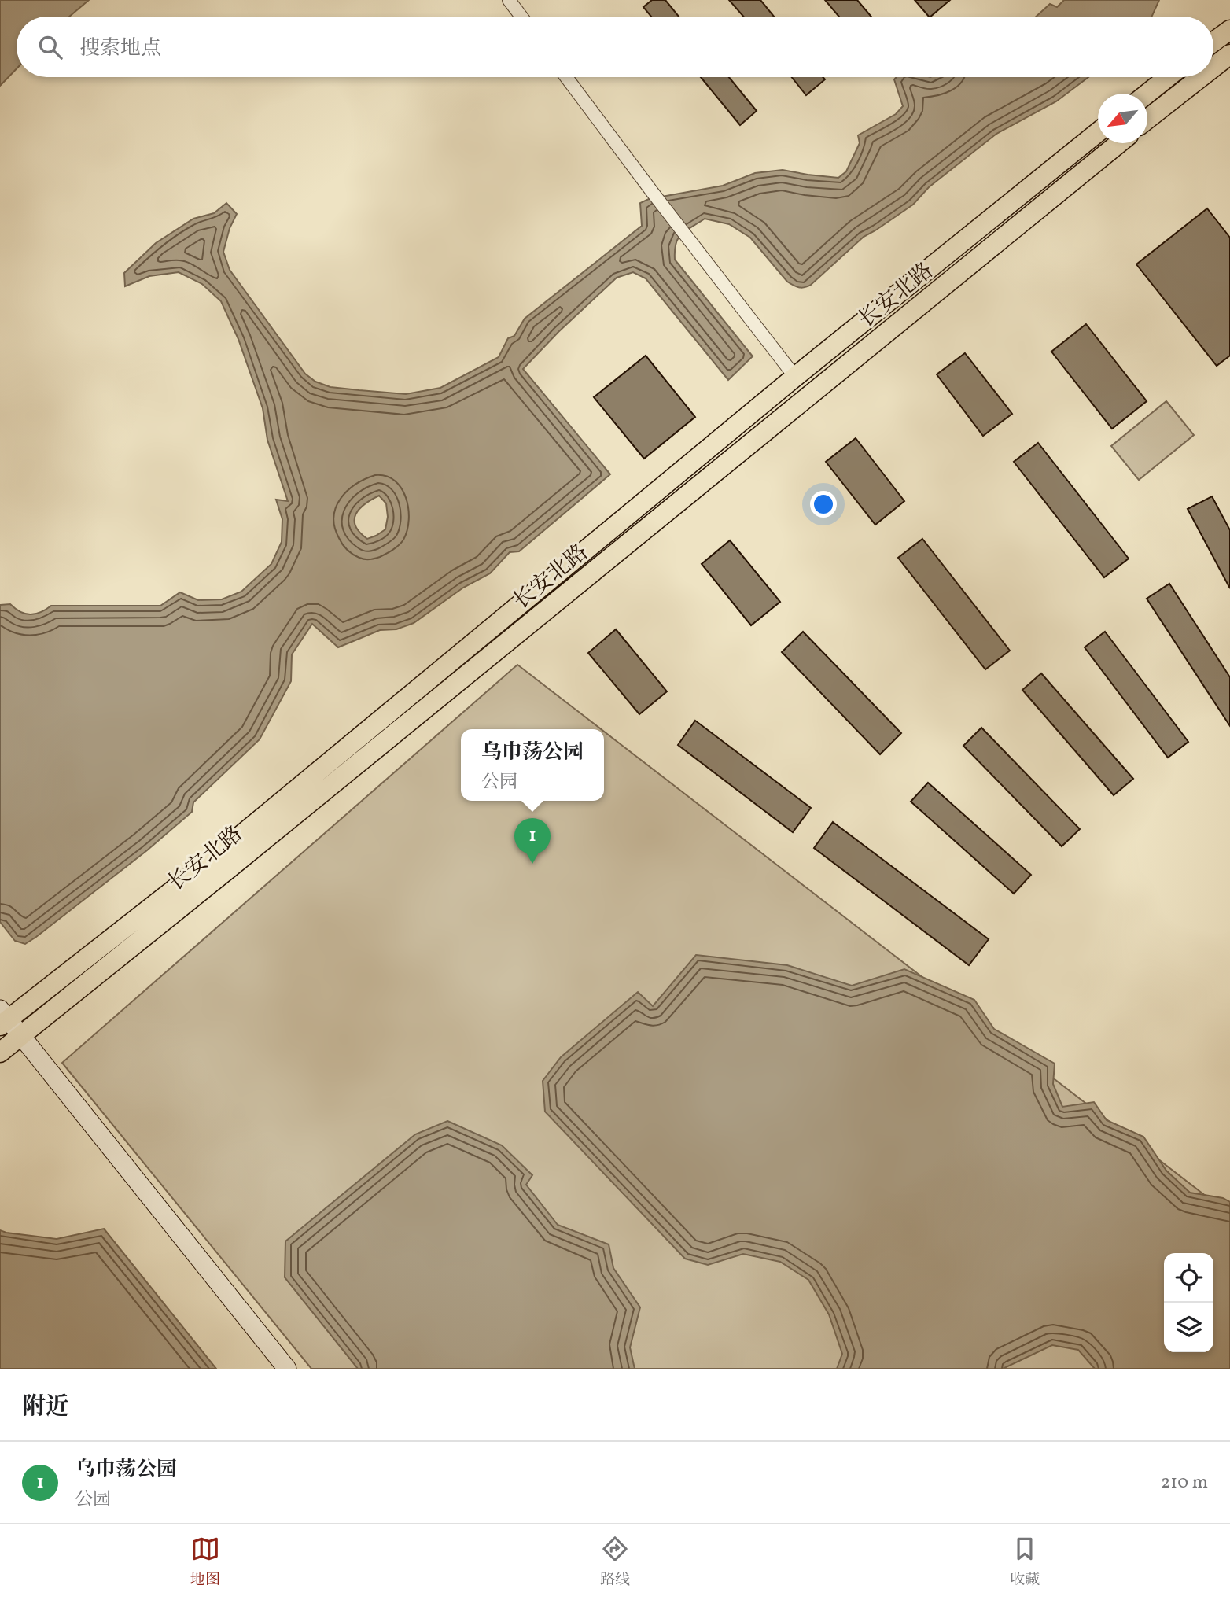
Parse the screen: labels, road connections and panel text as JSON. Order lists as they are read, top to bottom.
{
  "streets": {
    "main road": ["长安北路"]
  },
  "north": "bottom left",
  "page": {
    "search": "搜索地点",
    "popup": ["乌巾荡公园", "公园"],
    "pins": "1",
    "heading": "附近",
    "list": [
      {
        "mark": "1",
        "name": "乌巾荡公园",
        "note": "公园",
        "value": "210 m"
      }
    ],
    "nav": ["地图", "路线", "收藏"]
  }
}
